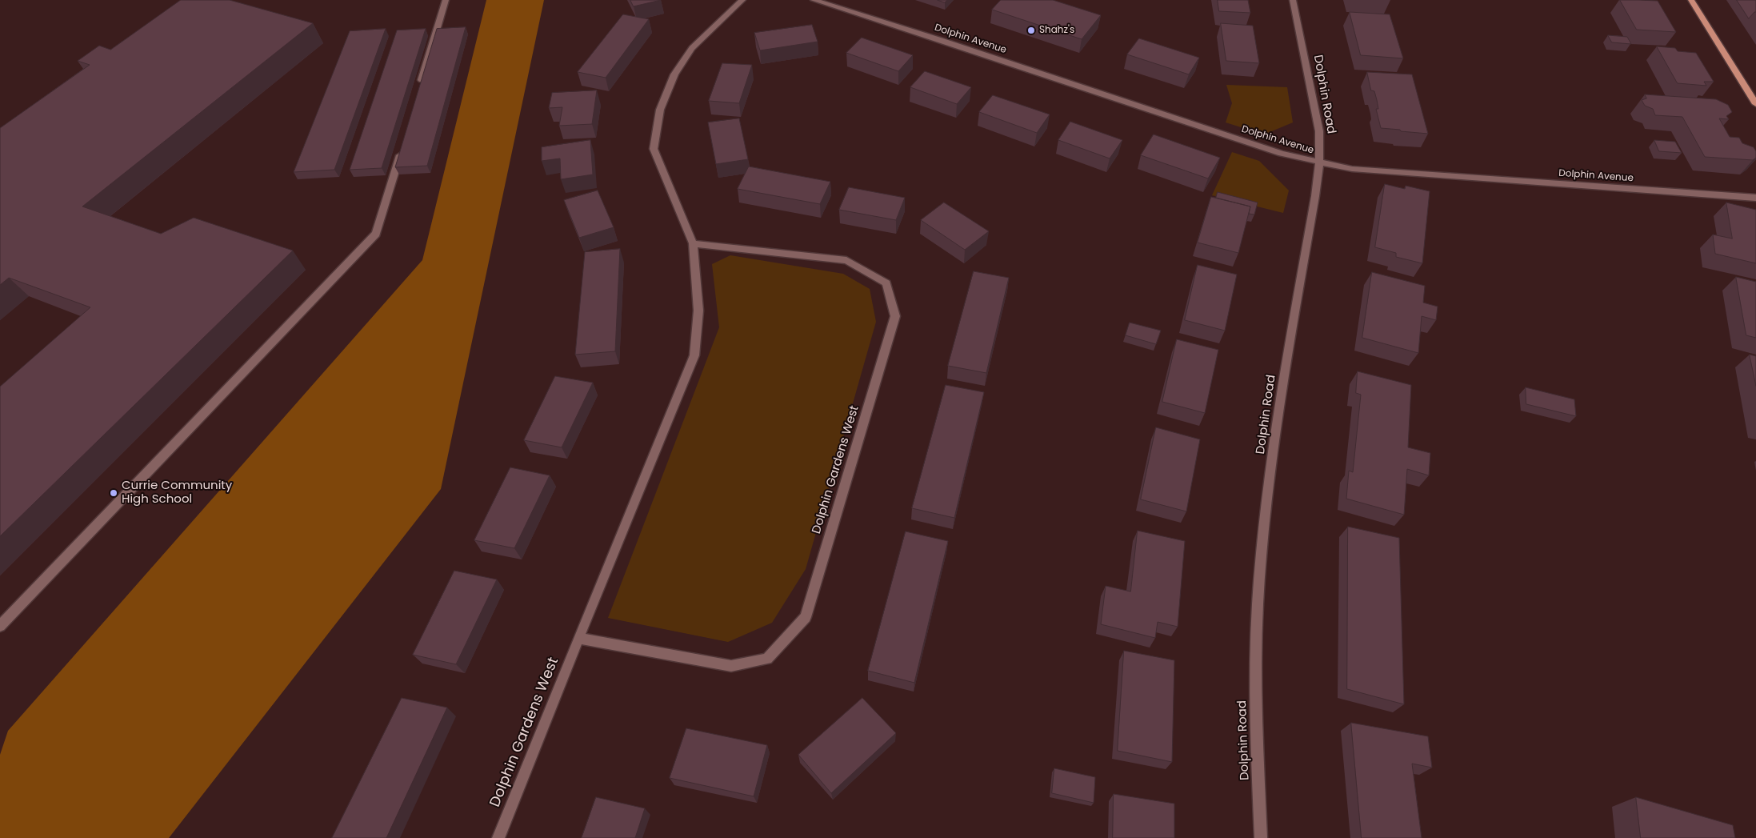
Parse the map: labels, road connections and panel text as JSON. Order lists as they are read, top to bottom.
{
  "streets": {
    "street": ["Dolphin Avenue", "Dolphin Road", "Dolphin Gardens West"]
  },
  "crossings": [
    ["Dolphin Avenue", "Dolphin Road"]
  ],
  "places": ["Shahz's", "Currie Community High School"]
}
